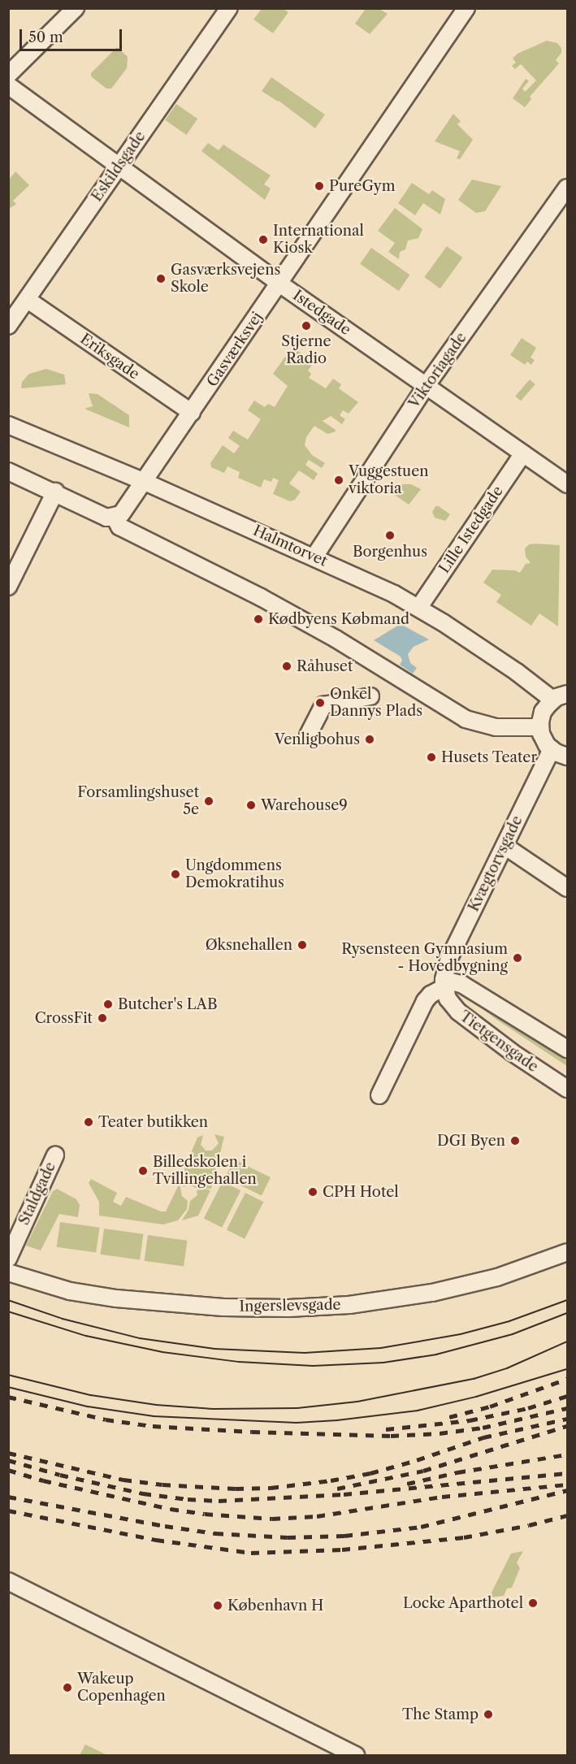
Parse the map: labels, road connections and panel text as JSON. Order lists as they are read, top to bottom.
{
  "streets": {
    "street": [
      "Eskildsgade",
      "Istedgade",
      "Gasværksvej",
      "Eriksgade",
      "Viktoriagade",
      "Lille Istedgade",
      "Halmtorvet",
      "Kvægtorvsgade",
      "Tietgensgade",
      "Staldgade",
      "Ingerslevsgade"
    ]
  },
  "crossings": [
    ["Eskildsgade", "Istedgade"],
    ["Eskildsgade", "Eriksgade"],
    ["Istedgade", "Gasværksvej"],
    ["Istedgade", "Viktoriagade"],
    ["Istedgade", "Lille Istedgade"],
    ["Gasværksvej", "Eriksgade"],
    ["Gasværksvej", "Halmtorvet"],
    ["Viktoriagade", "Halmtorvet"],
    ["Lille Istedgade", "Halmtorvet"],
    ["Kvægtorvsgade", "Tietgensgade"]
  ],
  "places": [
    "PureGym",
    "International Kiosk",
    "Gasværksvejens Skole",
    "Stjerne Radio",
    "Vuggestuen viktoria",
    "Borgenhus",
    "Kødbyens Købmand",
    "Råhuset",
    "Onkel Dannys Plads",
    "Venligbohus",
    "Husets Teater",
    "Forsamlingshuset 5e",
    "Warehouse9",
    "Ungdommens Demokratihus",
    "Øksnehallen",
    "Rysensteen Gymnasium - Hovedbygning",
    "Butcher's LAB",
    "CrossFit",
    "Teater butikken",
    "DGI Byen",
    "Billedskolen i Tvillingehallen",
    "CPH Hotel",
    "Locke Aparthotel",
    "København H",
    "Wakeup Copenhagen",
    "The Stamp"
  ],
  "scale_bar": "50 m"
}
